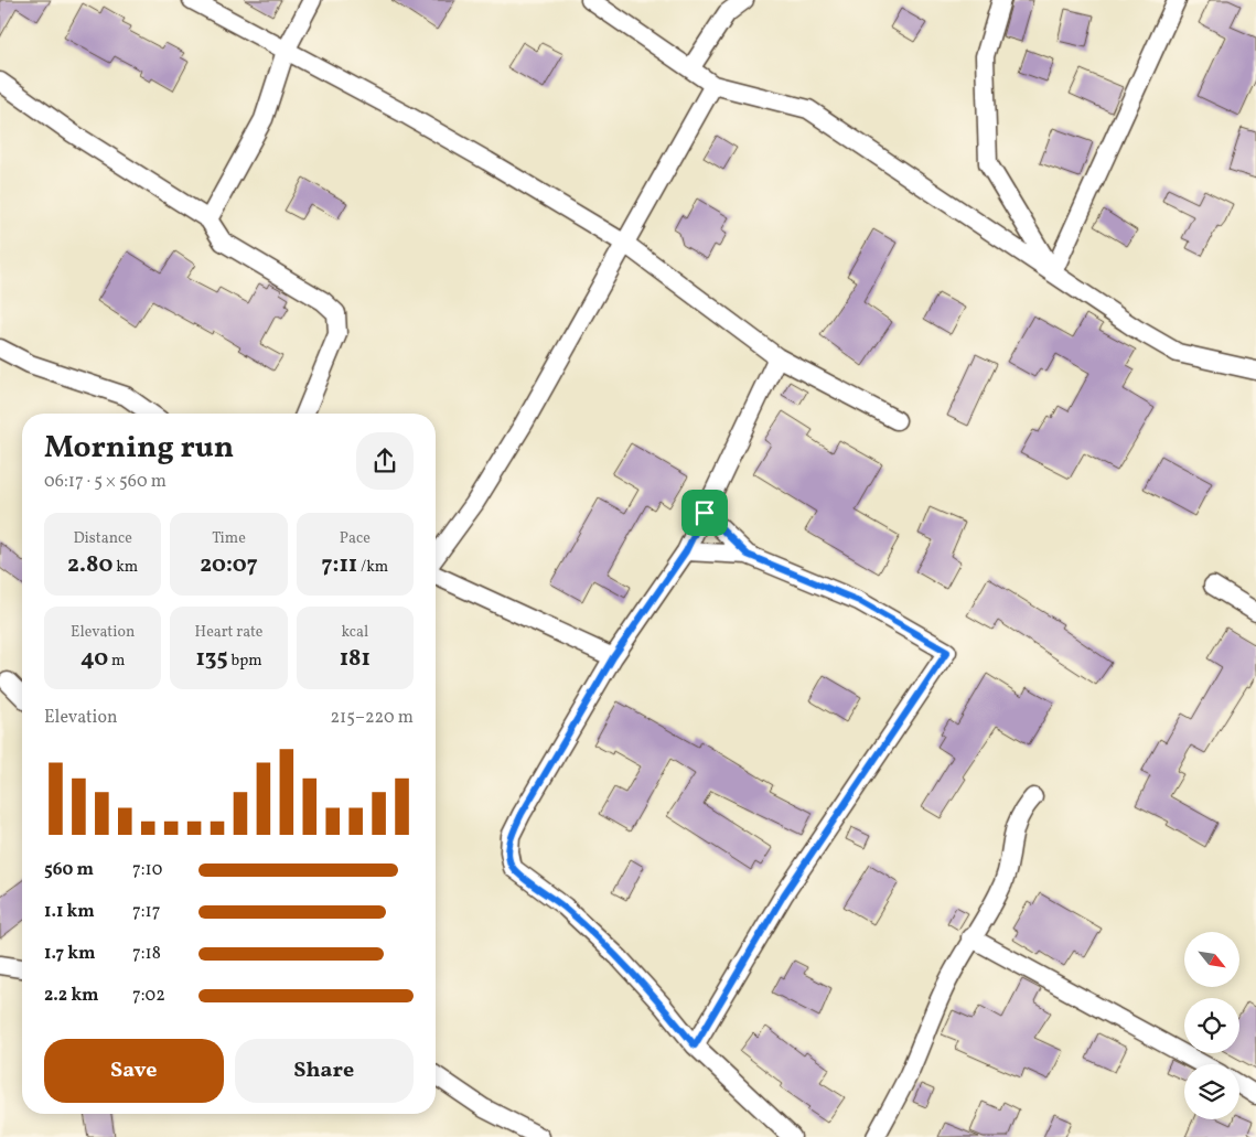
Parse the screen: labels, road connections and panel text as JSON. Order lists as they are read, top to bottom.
{
  "north": "bottom right",
  "page": {
    "heading": ["Morning run", "06:17 · 5 × 560 m"],
    "stats": [
      ["Distance", "2.80 km"],
      ["Time", "20:07"],
      ["Pace", "7:11 /km"],
      ["Elevation", "40 m"],
      ["Heart rate", "135 bpm"],
      ["kcal", "181"]
    ],
    "chart": ["Elevation", "215–220 m"],
    "list": [
      {
        "name": "560 m",
        "note": "7:10"
      },
      {
        "name": "1.1 km",
        "note": "7:17"
      },
      {
        "name": "1.7 km",
        "note": "7:18"
      },
      {
        "name": "2.2 km",
        "note": "7:02"
      }
    ],
    "buttons": ["Save", "Share"]
  }
}
